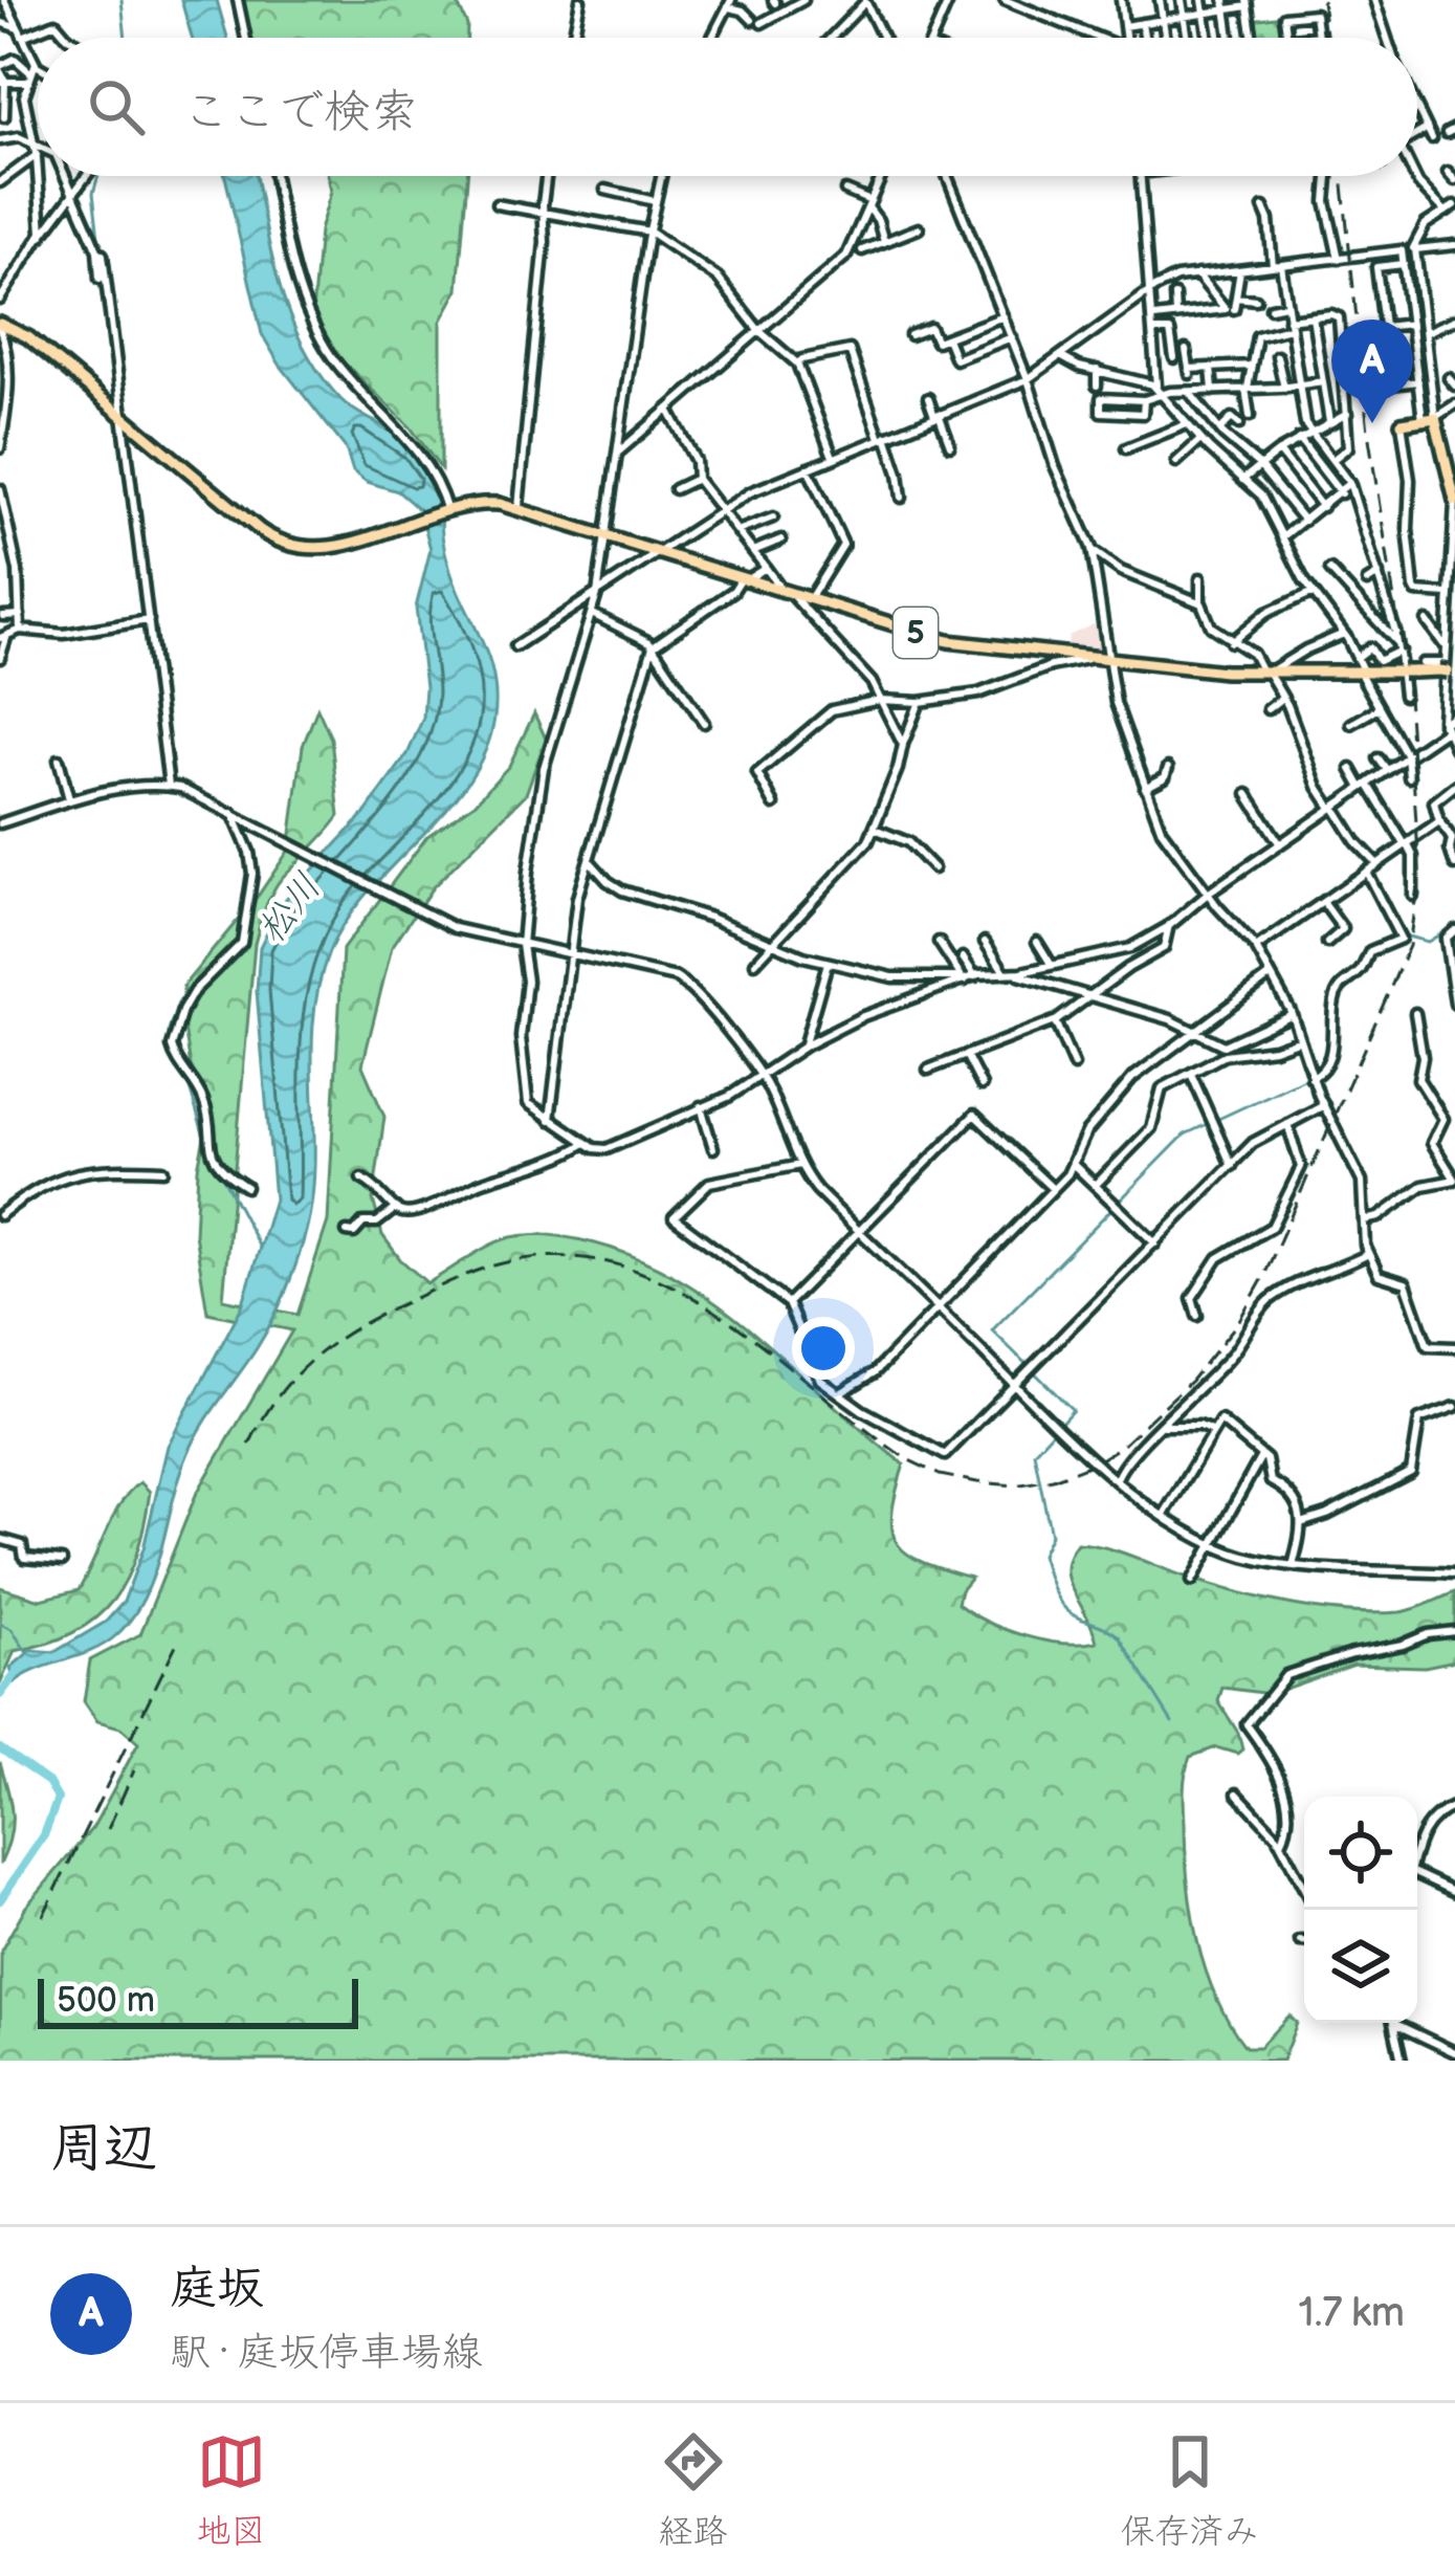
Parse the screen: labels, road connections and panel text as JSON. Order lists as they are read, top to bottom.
{
  "streets": {
    "main road": ["5"]
  },
  "water": ["松川"],
  "scale_bar": "500 m",
  "page": {
    "search": "ここで検索",
    "pins": "A",
    "scale": "500 m",
    "heading": "周辺",
    "list": [
      {
        "mark": "A",
        "name": "庭坂",
        "note": "駅 · 庭坂停車場線",
        "value": "1.7 km"
      }
    ],
    "nav": ["地図", "経路", "保存済み"]
  }
}
